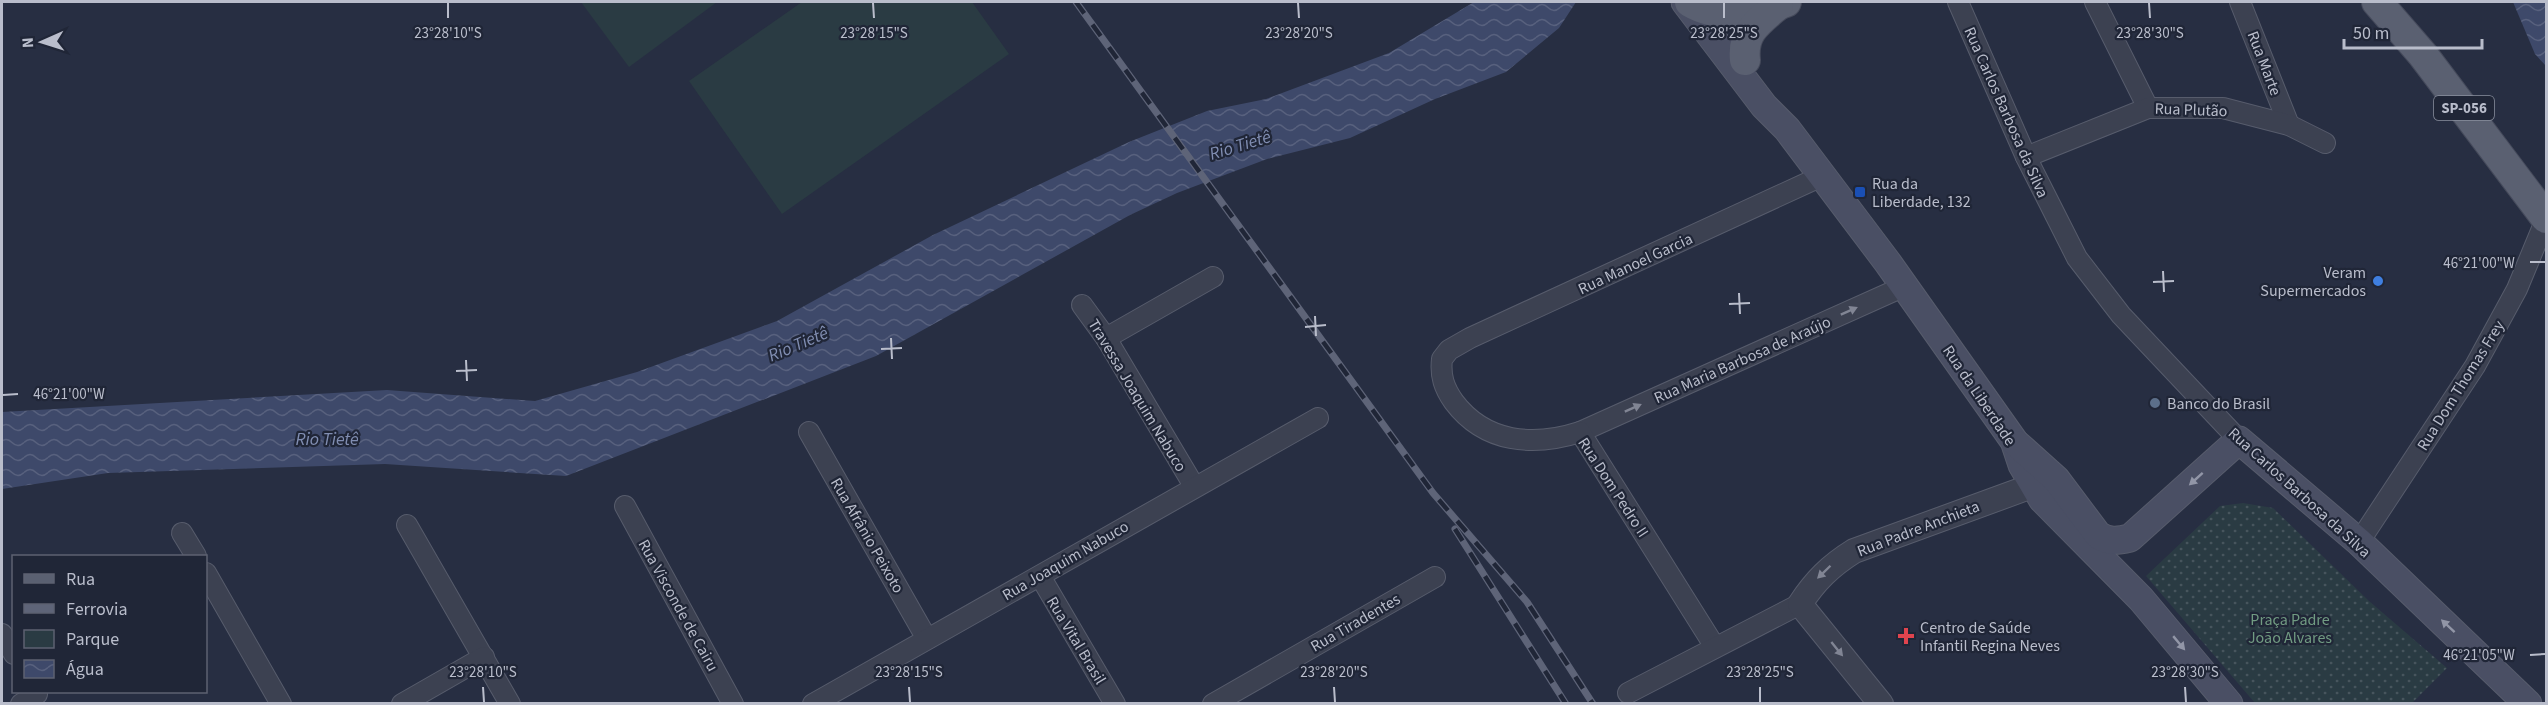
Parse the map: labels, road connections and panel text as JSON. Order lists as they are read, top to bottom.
{
  "streets": {
    "main road": ["SP-056", "Rua Carlos Barbosa da Silva", "Rua da Liberdade"],
    "street": [
      "Rua Marte",
      "Rua Plutão",
      "Rua Manoel Garcia",
      "Rua Maria Barbosa de Araújo",
      "Rua Dom Thomas Frey",
      "Travessa Joaquim Nabuco",
      "Rua Dom Pedro II",
      "Rua Padre Anchieta",
      "Rua Afrânio Peixoto",
      "Rua Joaquim Nabuco",
      "Rua Visconde de Cairu",
      "Rua Tiradentes",
      "Rua Vital Brasil"
    ]
  },
  "crossings": [
    ["Rua Marte", "Rua Plutão"],
    ["SP-056", "Rua Dom Thomas Frey"],
    ["Rua Plutão", "Rua Carlos Barbosa da Silva"],
    ["Rua Carlos Barbosa da Silva", "Rua Dom Thomas Frey"],
    ["Rua Manoel Garcia", "Rua da Liberdade"],
    ["Rua Manoel Garcia", "Rua Dom Pedro II"],
    ["Rua Maria Barbosa de Araújo", "Rua da Liberdade"],
    ["Rua Maria Barbosa de Araújo", "Rua Dom Pedro II"],
    ["Travessa Joaquim Nabuco", "Rua Joaquim Nabuco"],
    ["Rua da Liberdade", "Rua Padre Anchieta"],
    ["Rua Dom Pedro II", "Rua Padre Anchieta"],
    ["Rua Afrânio Peixoto", "Rua Joaquim Nabuco"],
    ["Rua Joaquim Nabuco", "Rua Vital Brasil"]
  ],
  "one_way": ["Rua Maria Barbosa de Araújo", "Rua Padre Anchieta"],
  "water": ["Rio Tietê"],
  "parks": ["Praça Padre João Alvares"],
  "places": {
    "transit": ["Rua da Liberdade, 132"],
    "other": ["Veram Supermercados", "Banco do Brasil"],
    "health": ["Centro de Saúde Infantil Regina Neves"]
  },
  "legend": [
    "Rua",
    "Ferrovia",
    "Parque",
    "Água"
  ],
  "scale_bar": "50 m",
  "north": "left",
  "coordinates": [
    "23°28'10\"S",
    "23°28'15\"S",
    "23°28'20\"S",
    "23°28'25\"S",
    "23°28'30\"S",
    "46°21'00\"W",
    "46°21'05\"W"
  ]
}
